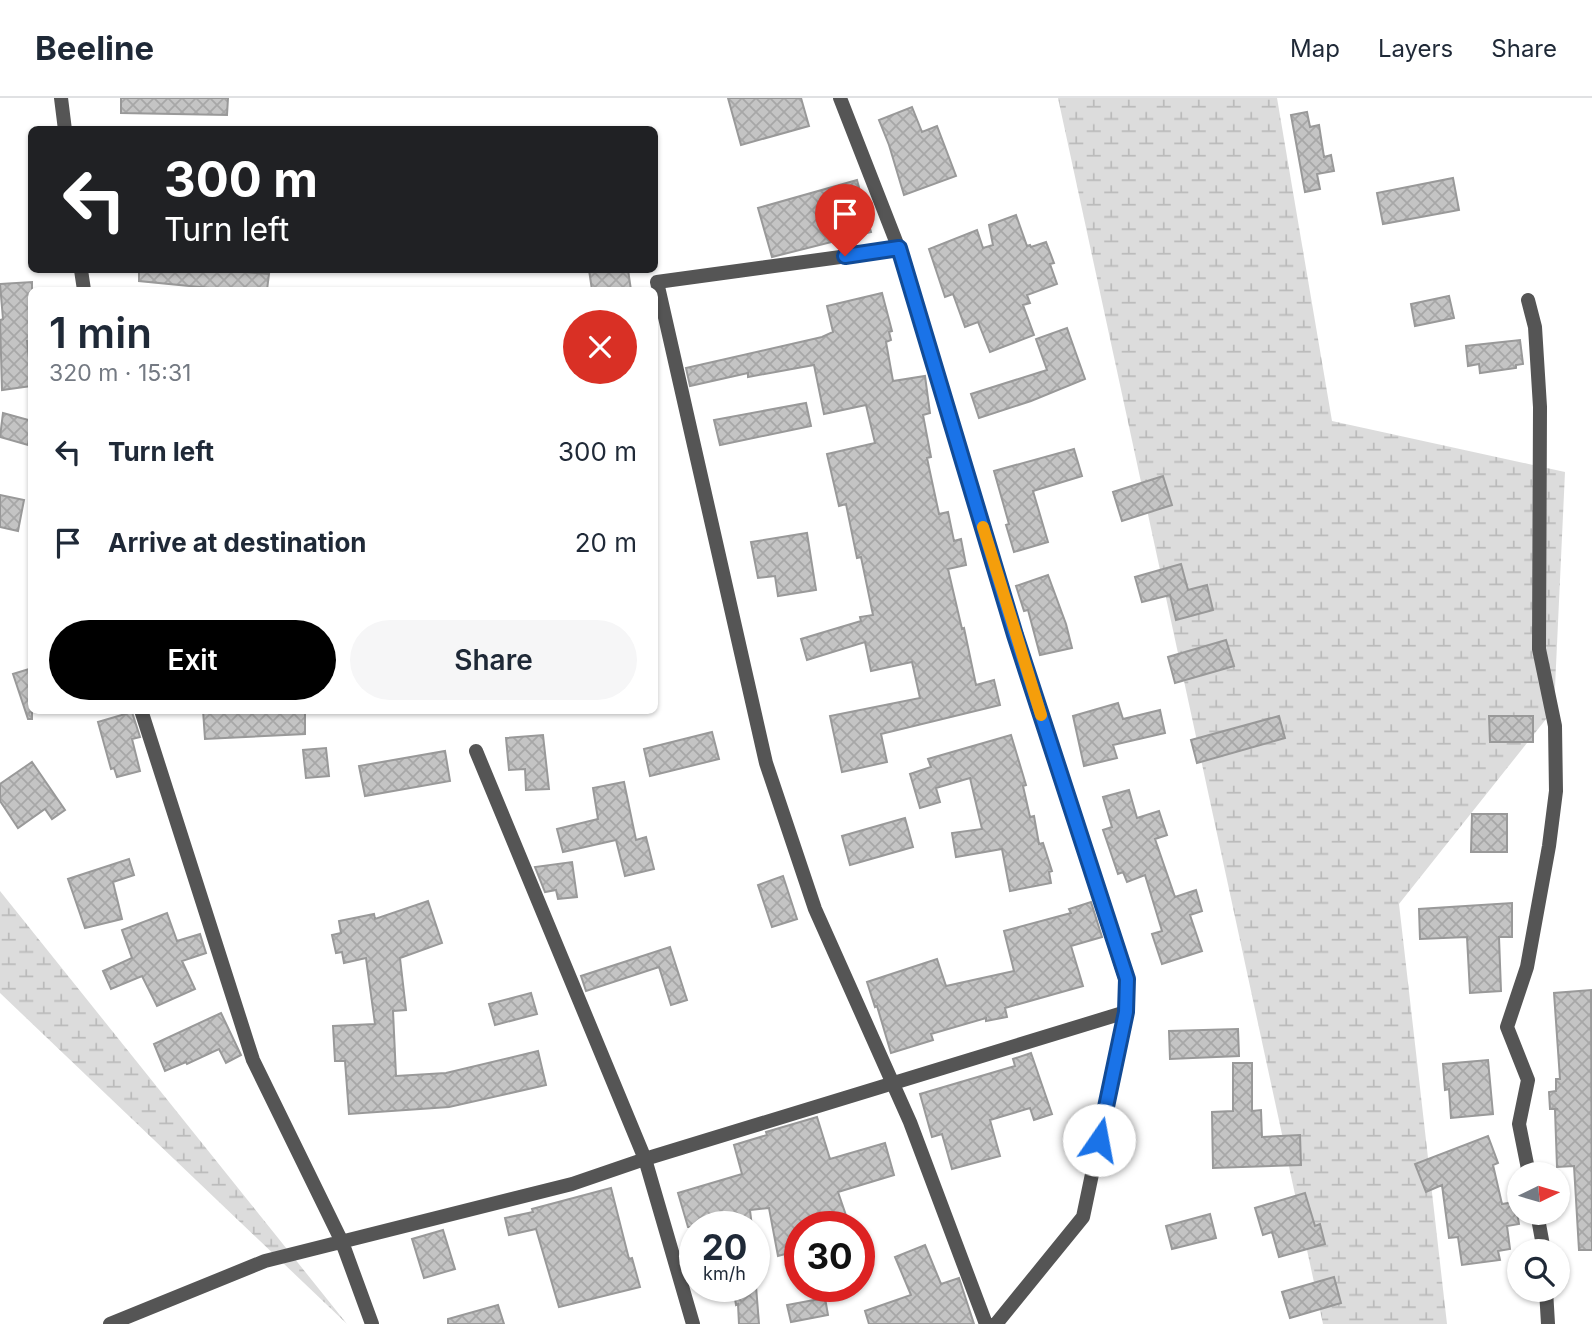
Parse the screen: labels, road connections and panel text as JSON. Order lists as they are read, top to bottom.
{
  "north": "right",
  "page": {
    "header": "Beeline",
    "nav": ["Map", "Layers", "Share"],
    "turn": ["300 m", "Turn left"],
    "heading": ["1 min", "320 m · 15:31"],
    "list": [
      {
        "name": "Turn left",
        "value": "300 m"
      },
      {
        "name": "Arrive at destination",
        "value": "20 m"
      }
    ],
    "buttons": ["Exit", "Share"],
    "speed": "20 km/h",
    "limit": "30"
  }
}
